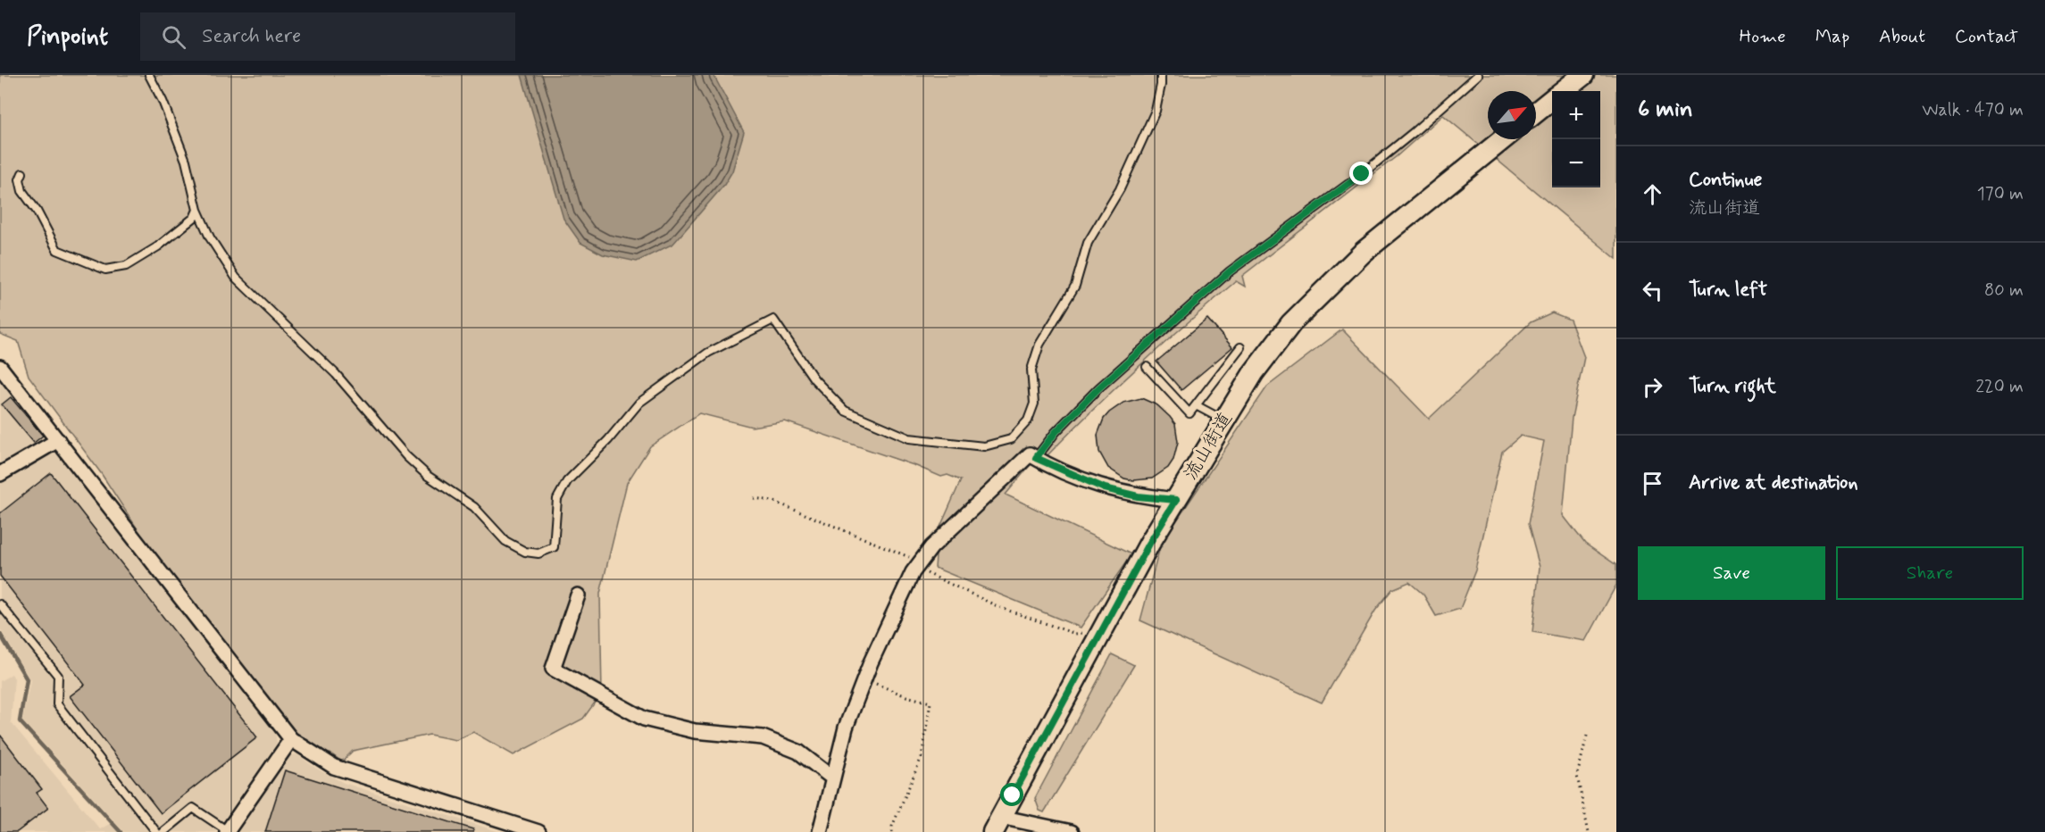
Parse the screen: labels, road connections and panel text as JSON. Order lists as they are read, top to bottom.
{
  "streets": {
    "main road": ["流山街道"]
  },
  "north": "top right",
  "page": {
    "header": "Pinpoint",
    "search": "Search here",
    "nav": [
      "Home",
      "Map",
      "About",
      "Contact"
    ],
    "heading": ["6 min", "Walk · 470 m"],
    "map_buttons": ["+", "−"],
    "list": [
      ["Continue", "流山街道", "170 m"],
      ["Turn left", "80 m"],
      ["Turn right", "220 m"],
      "Arrive at destination"
    ],
    "buttons": ["Save", "Share"]
  }
}
